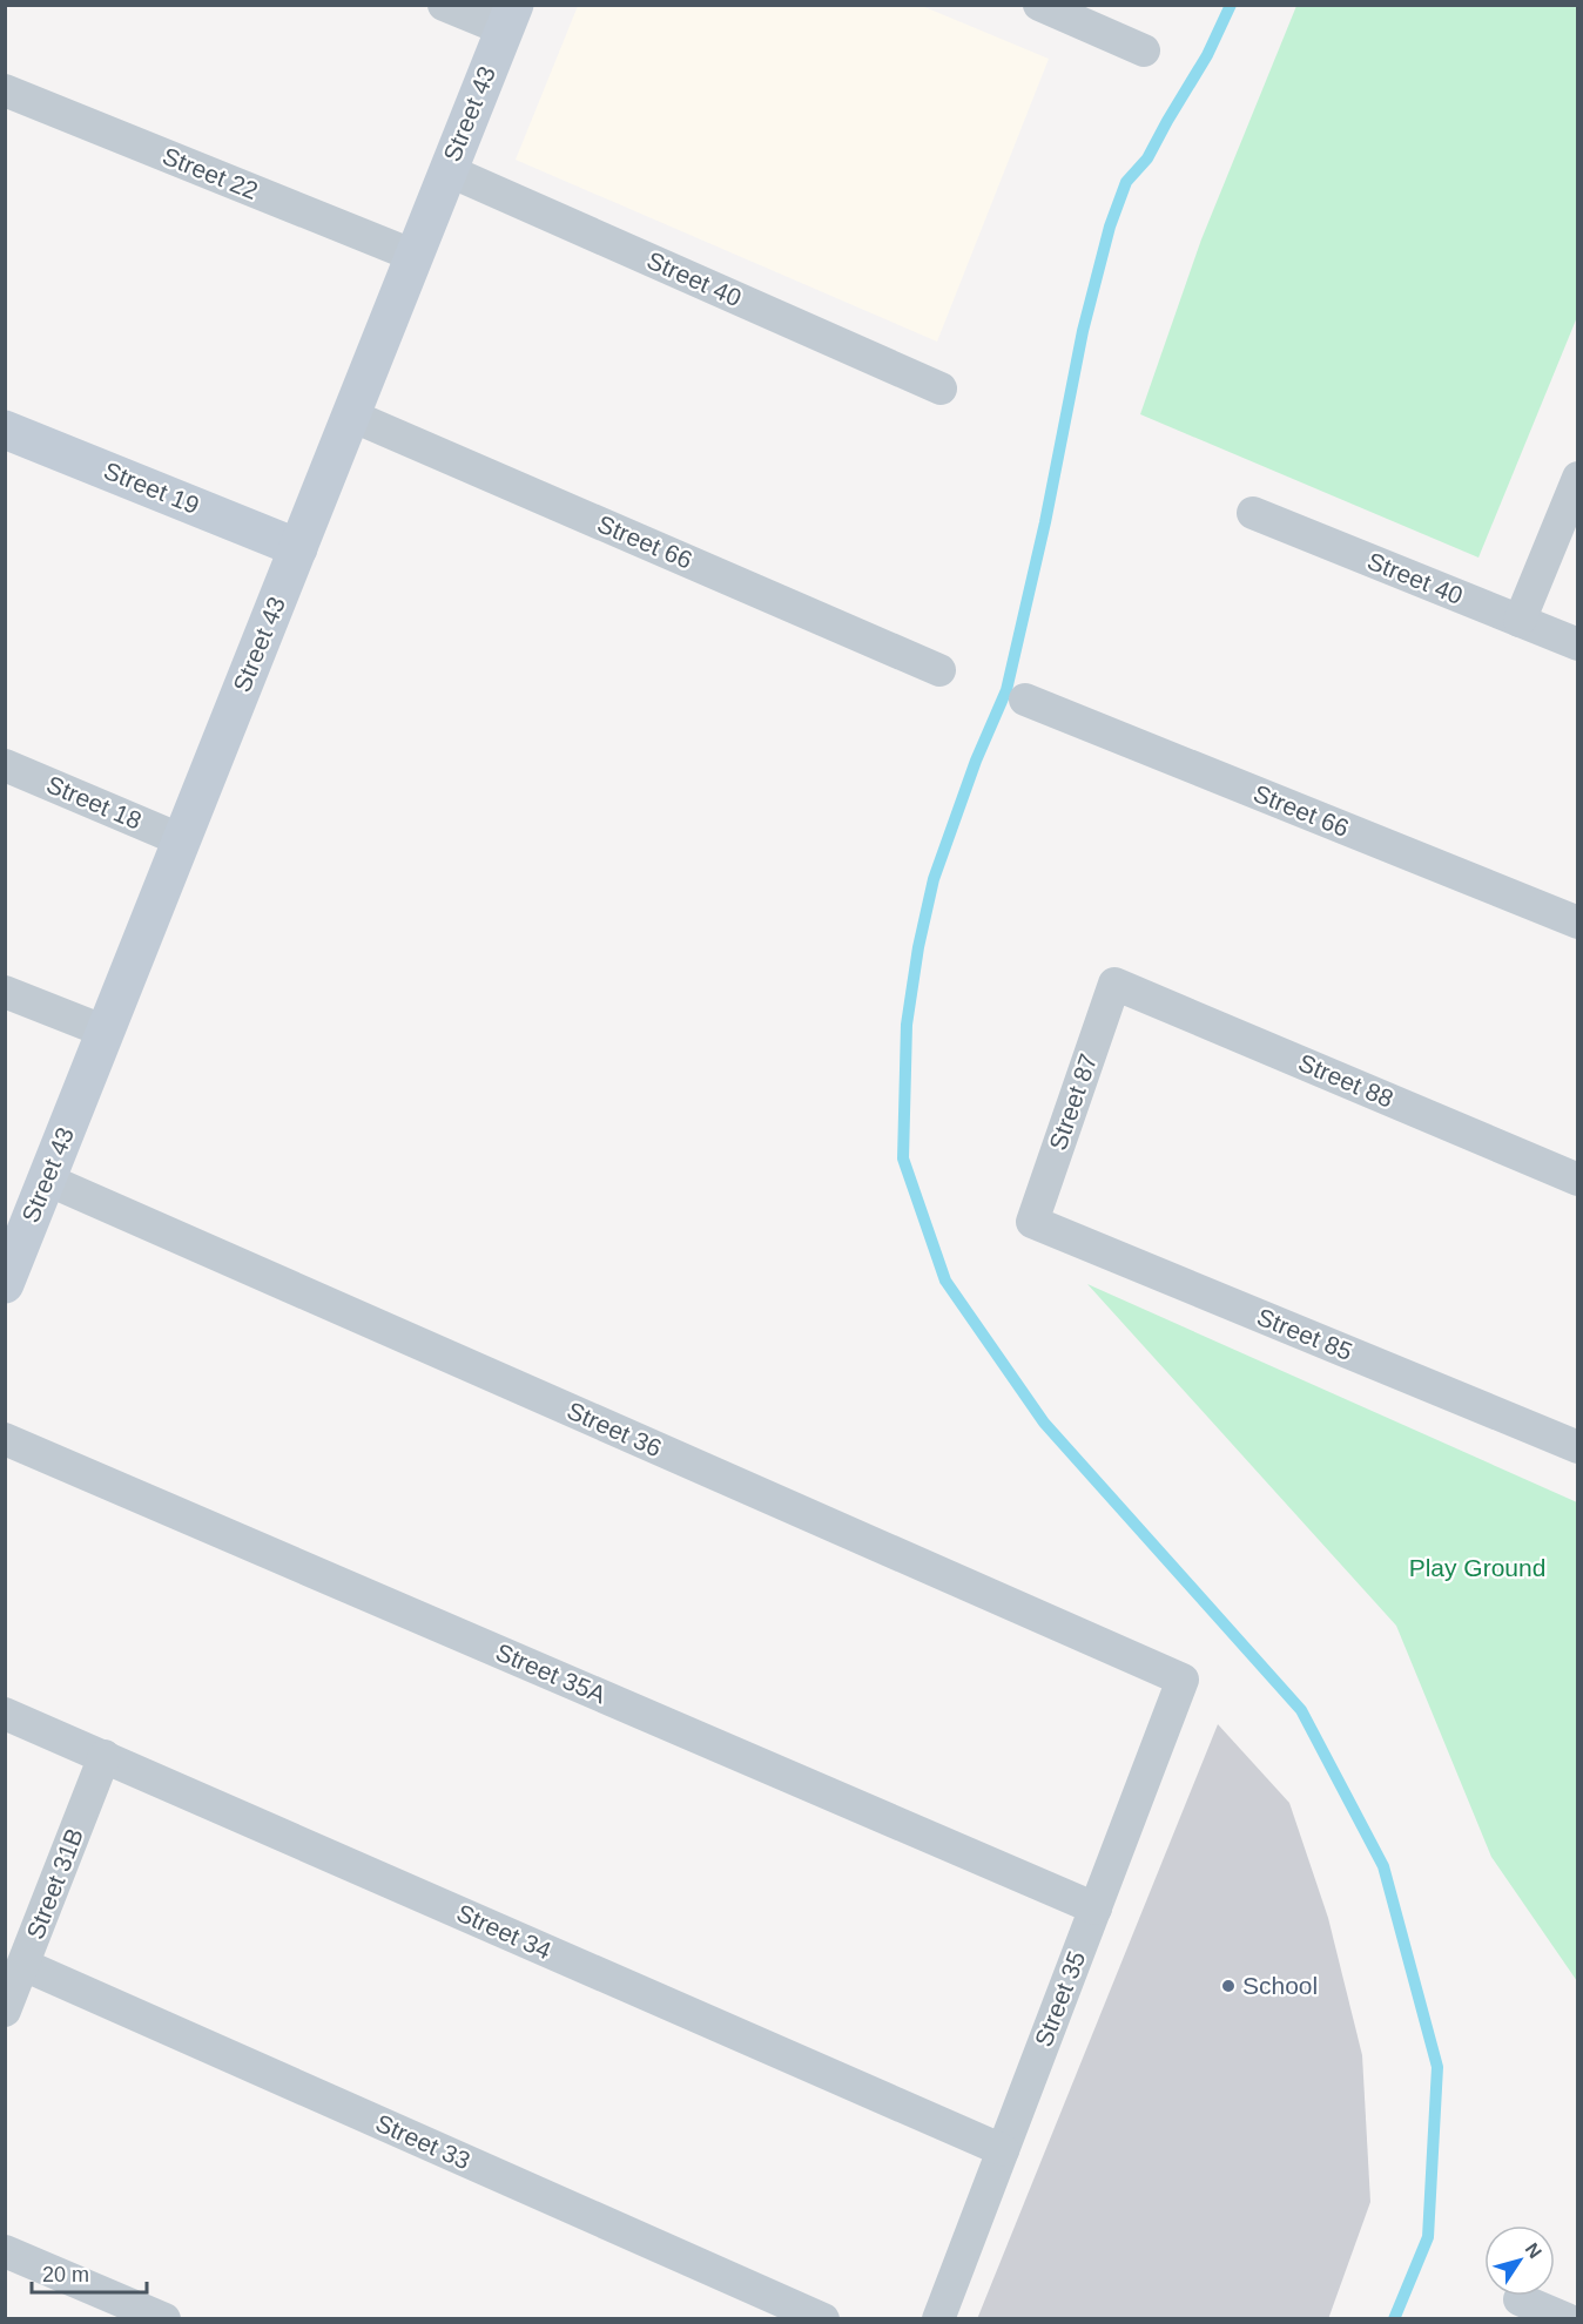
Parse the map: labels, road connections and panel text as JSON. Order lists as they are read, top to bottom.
{
  "streets": {
    "street": [
      "Street 43",
      "Street 22",
      "Street 40",
      "Street 19",
      "Street 66",
      "Street 18",
      "Street 88",
      "Street 87",
      "Street 85",
      "Street 36",
      "Street 35A",
      "Street 31B",
      "Street 34",
      "Street 35",
      "Street 33"
    ]
  },
  "crossings": [
    ["Street 43", "Street 22"],
    ["Street 43", "Street 40"],
    ["Street 43", "Street 19"],
    ["Street 43", "Street 66"],
    ["Street 43", "Street 18"],
    ["Street 43", "Street 36"],
    ["Street 88", "Street 87"],
    ["Street 87", "Street 85"],
    ["Street 36", "Street 35"],
    ["Street 35A", "Street 35"],
    ["Street 31B", "Street 34"],
    ["Street 31B", "Street 33"],
    ["Street 34", "Street 35"]
  ],
  "parks": ["Play Ground"],
  "places": ["School"],
  "scale_bar": "20 m",
  "north": "top right"
}
